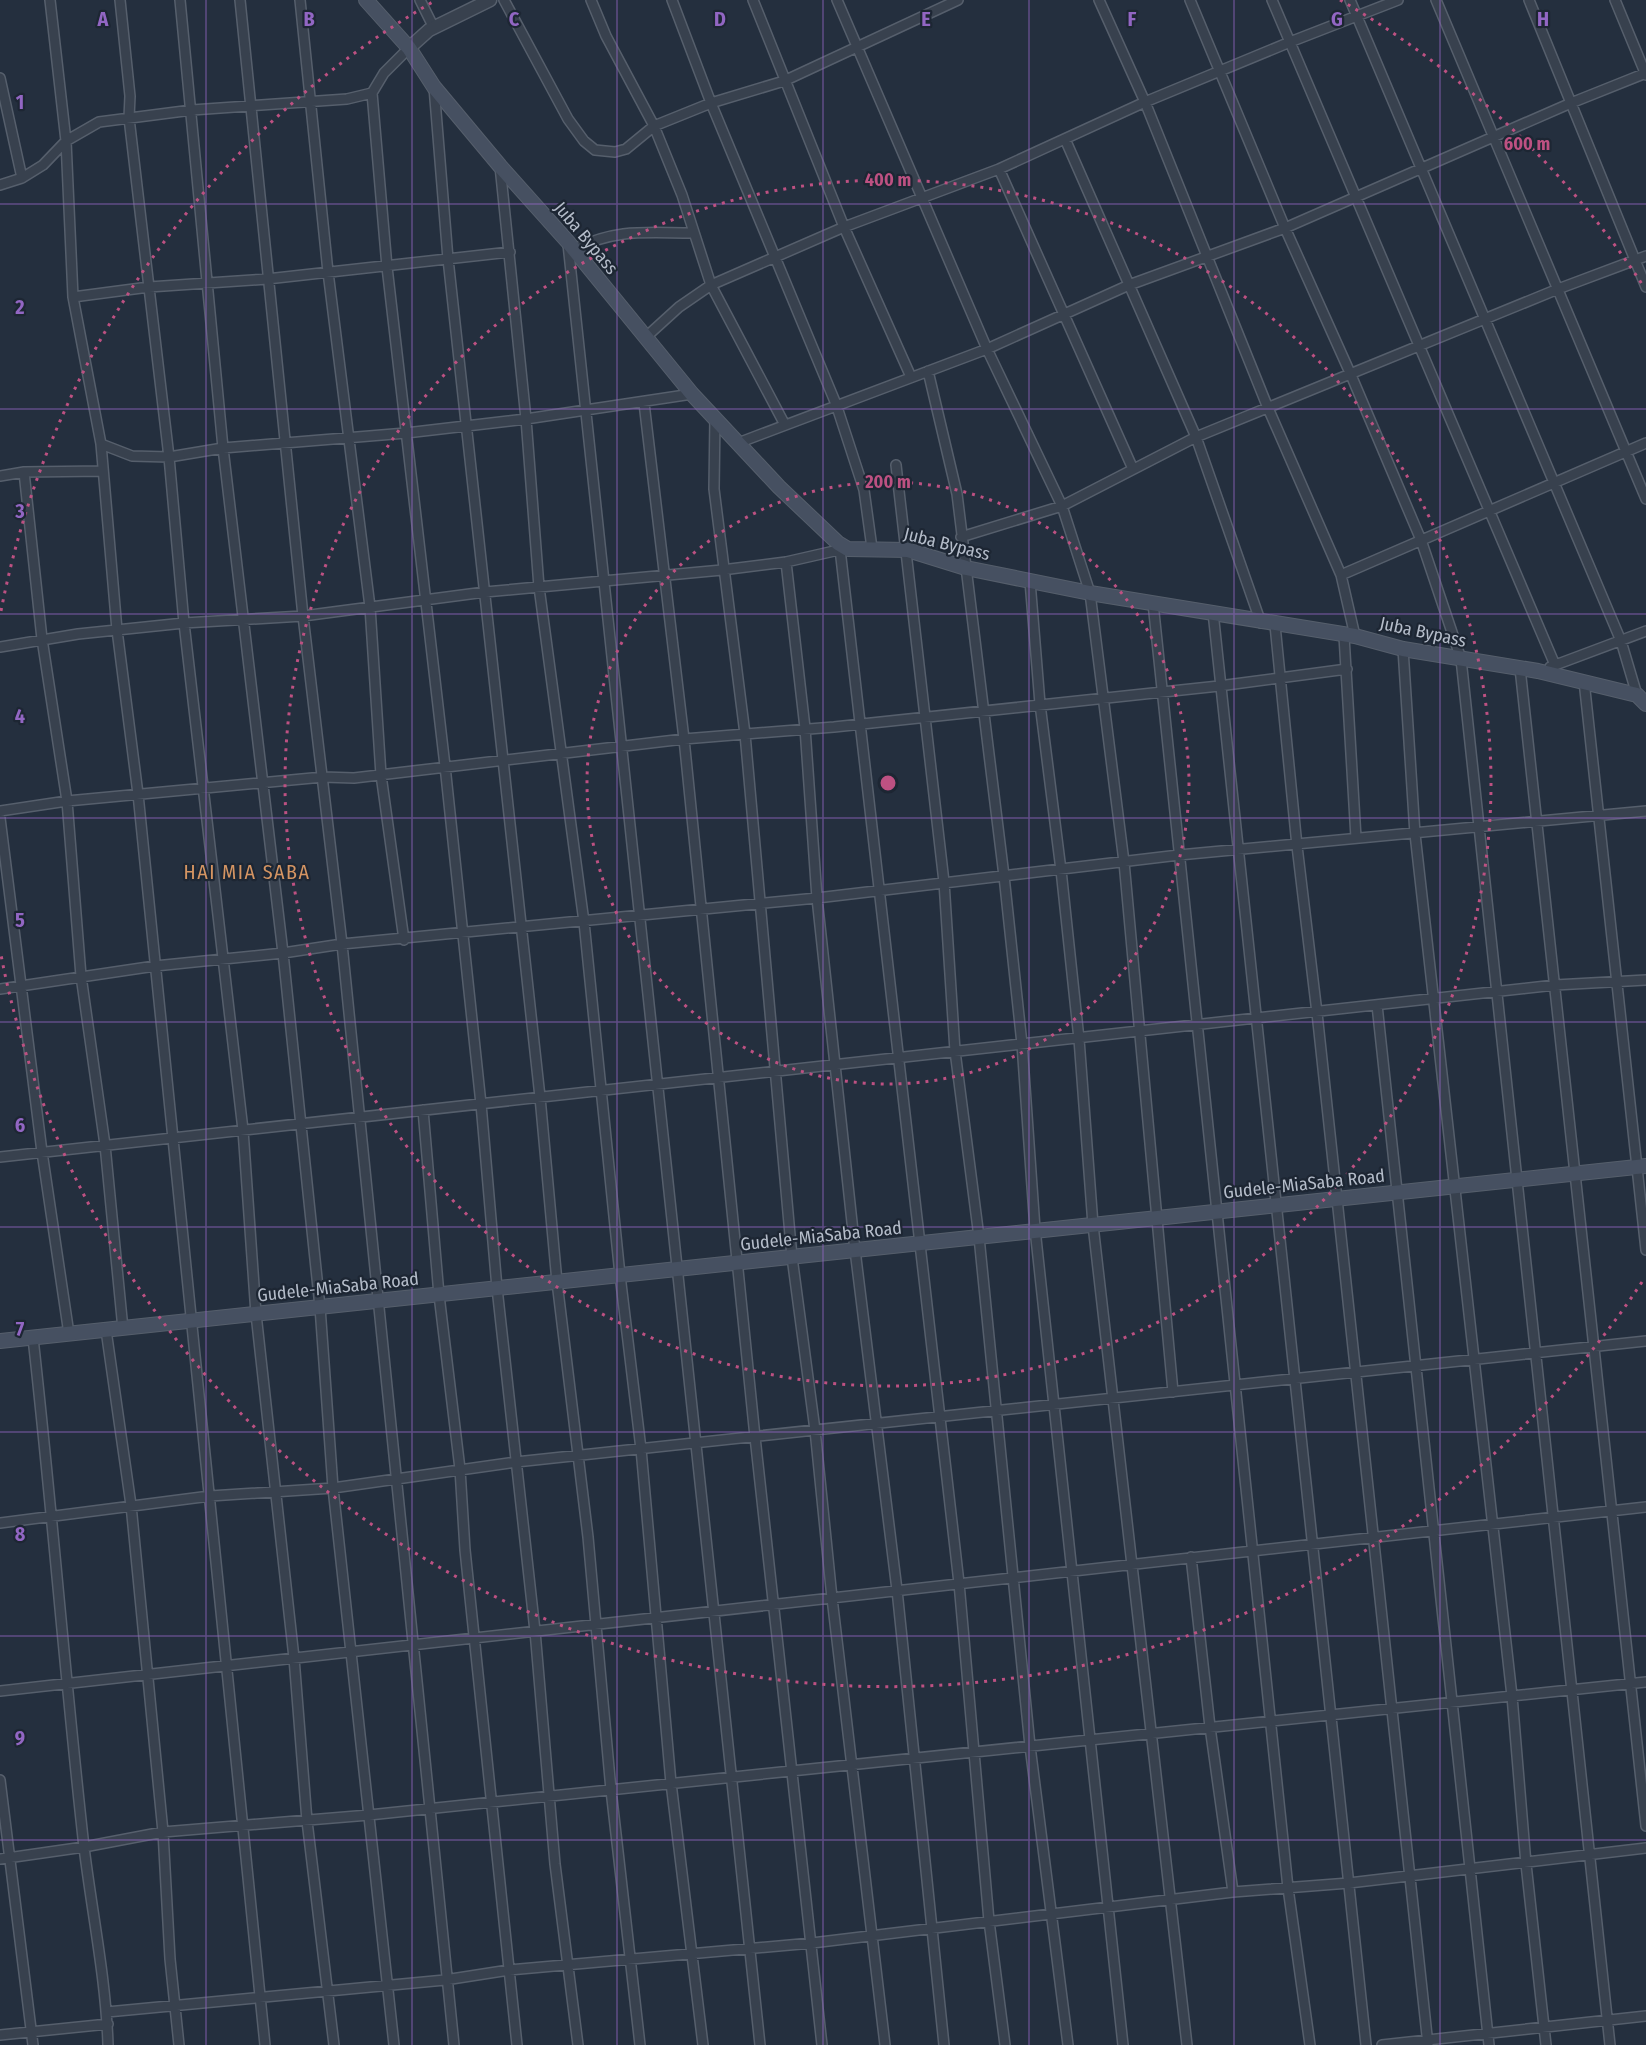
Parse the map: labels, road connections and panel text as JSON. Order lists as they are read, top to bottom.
{
  "streets": {
    "main road": ["Juba Bypass", "Gudele-MiaSaba Road"]
  },
  "districts": ["HAI MIA SABA"],
  "grid": {
    "columns": [
      "A",
      "B",
      "C",
      "D",
      "E",
      "F",
      "G",
      "H"
    ],
    "rows": [
      "1",
      "2",
      "3",
      "4",
      "5",
      "6",
      "7",
      "8",
      "9"
    ]
  },
  "rings": ["600 m", "400 m", "200 m"]
}
